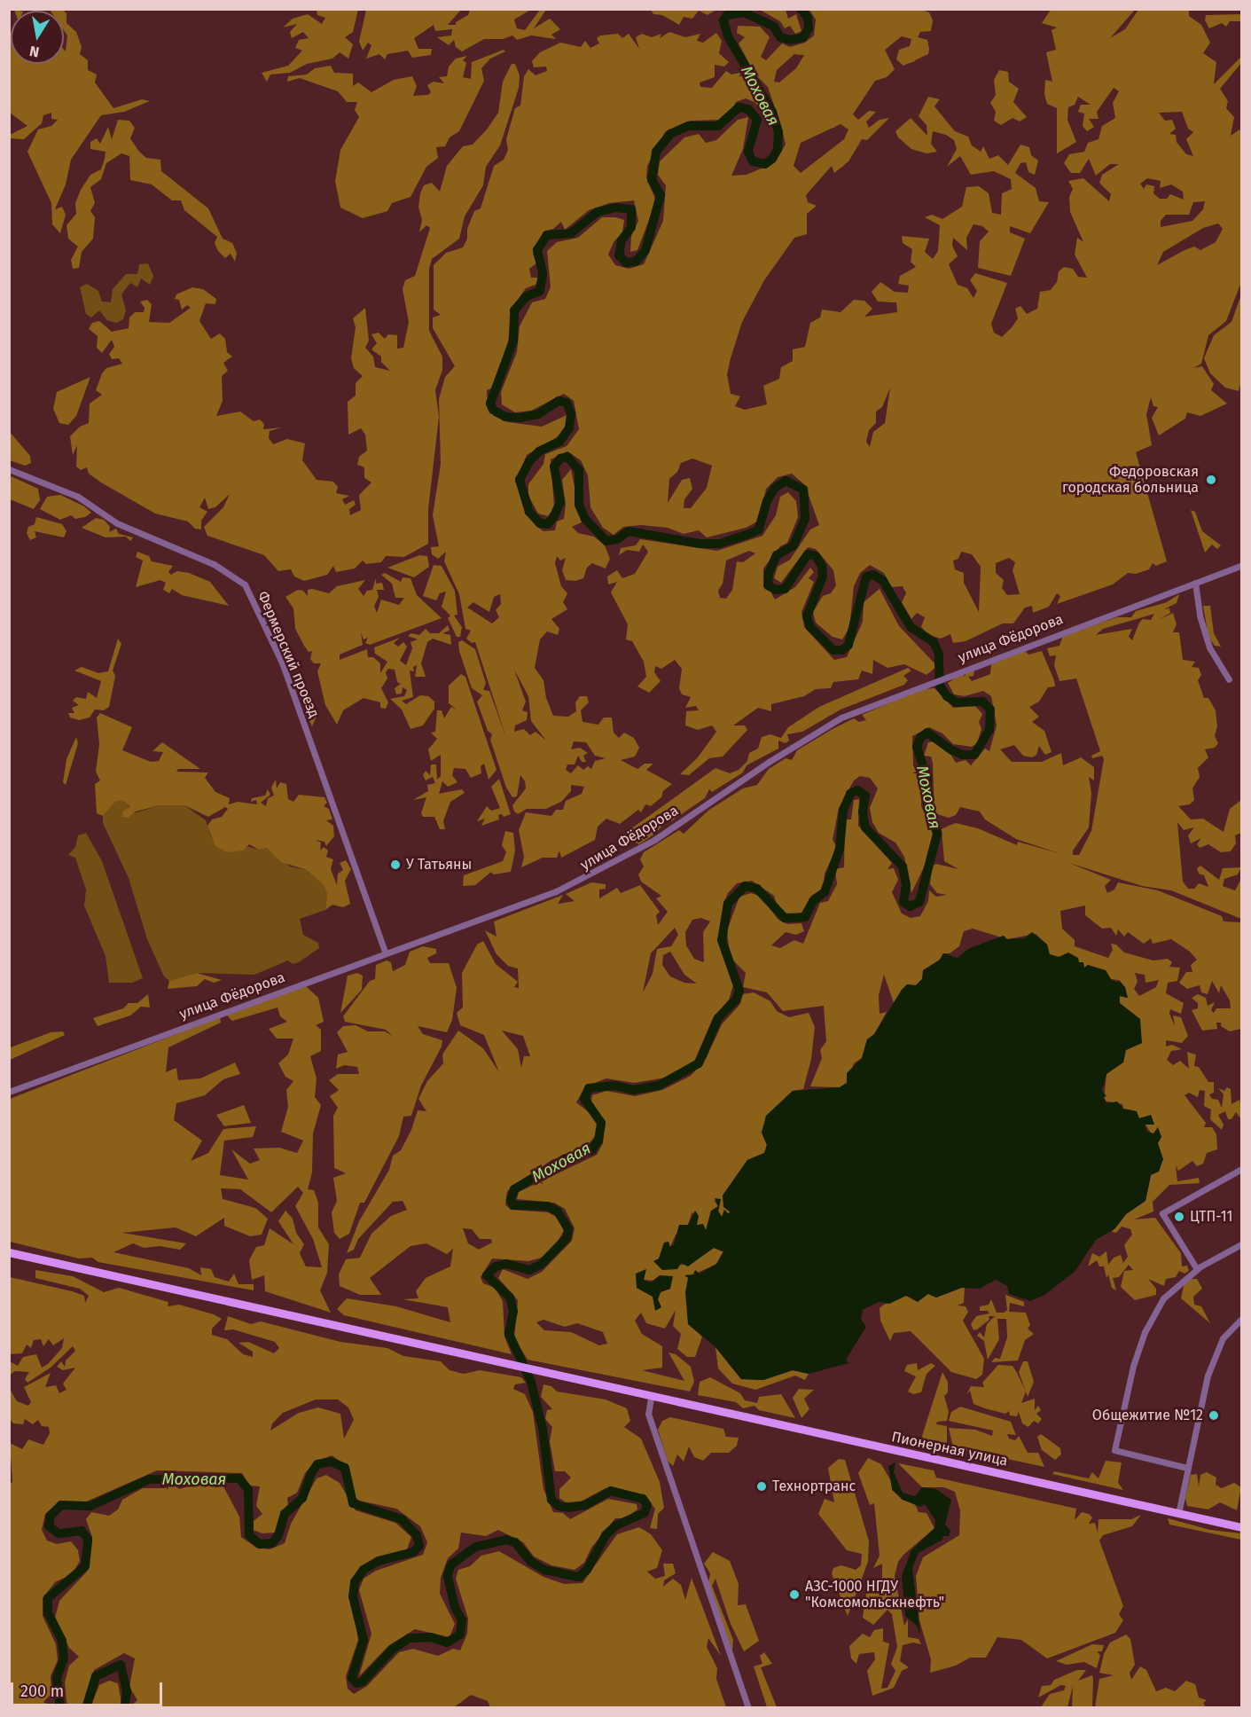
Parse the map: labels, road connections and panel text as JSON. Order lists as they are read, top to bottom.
{
  "streets": {
    "main road": ["Пионерная улица"],
    "street": ["улица Фёдорова", "Фермерский проезд"]
  },
  "crossings": [
    ["улица Фёдорова", "Фермерский проезд"]
  ],
  "water": ["Моховая"],
  "places": [
    "Федоровская городская больница",
    "У Татьяны",
    "ЦТП-11",
    "Общежитие №12",
    "Технортранс",
    "АЗС-1000 НГДУ \"Комсомольскнефть\""
  ],
  "scale_bar": "200 m",
  "north": "bottom"
}
